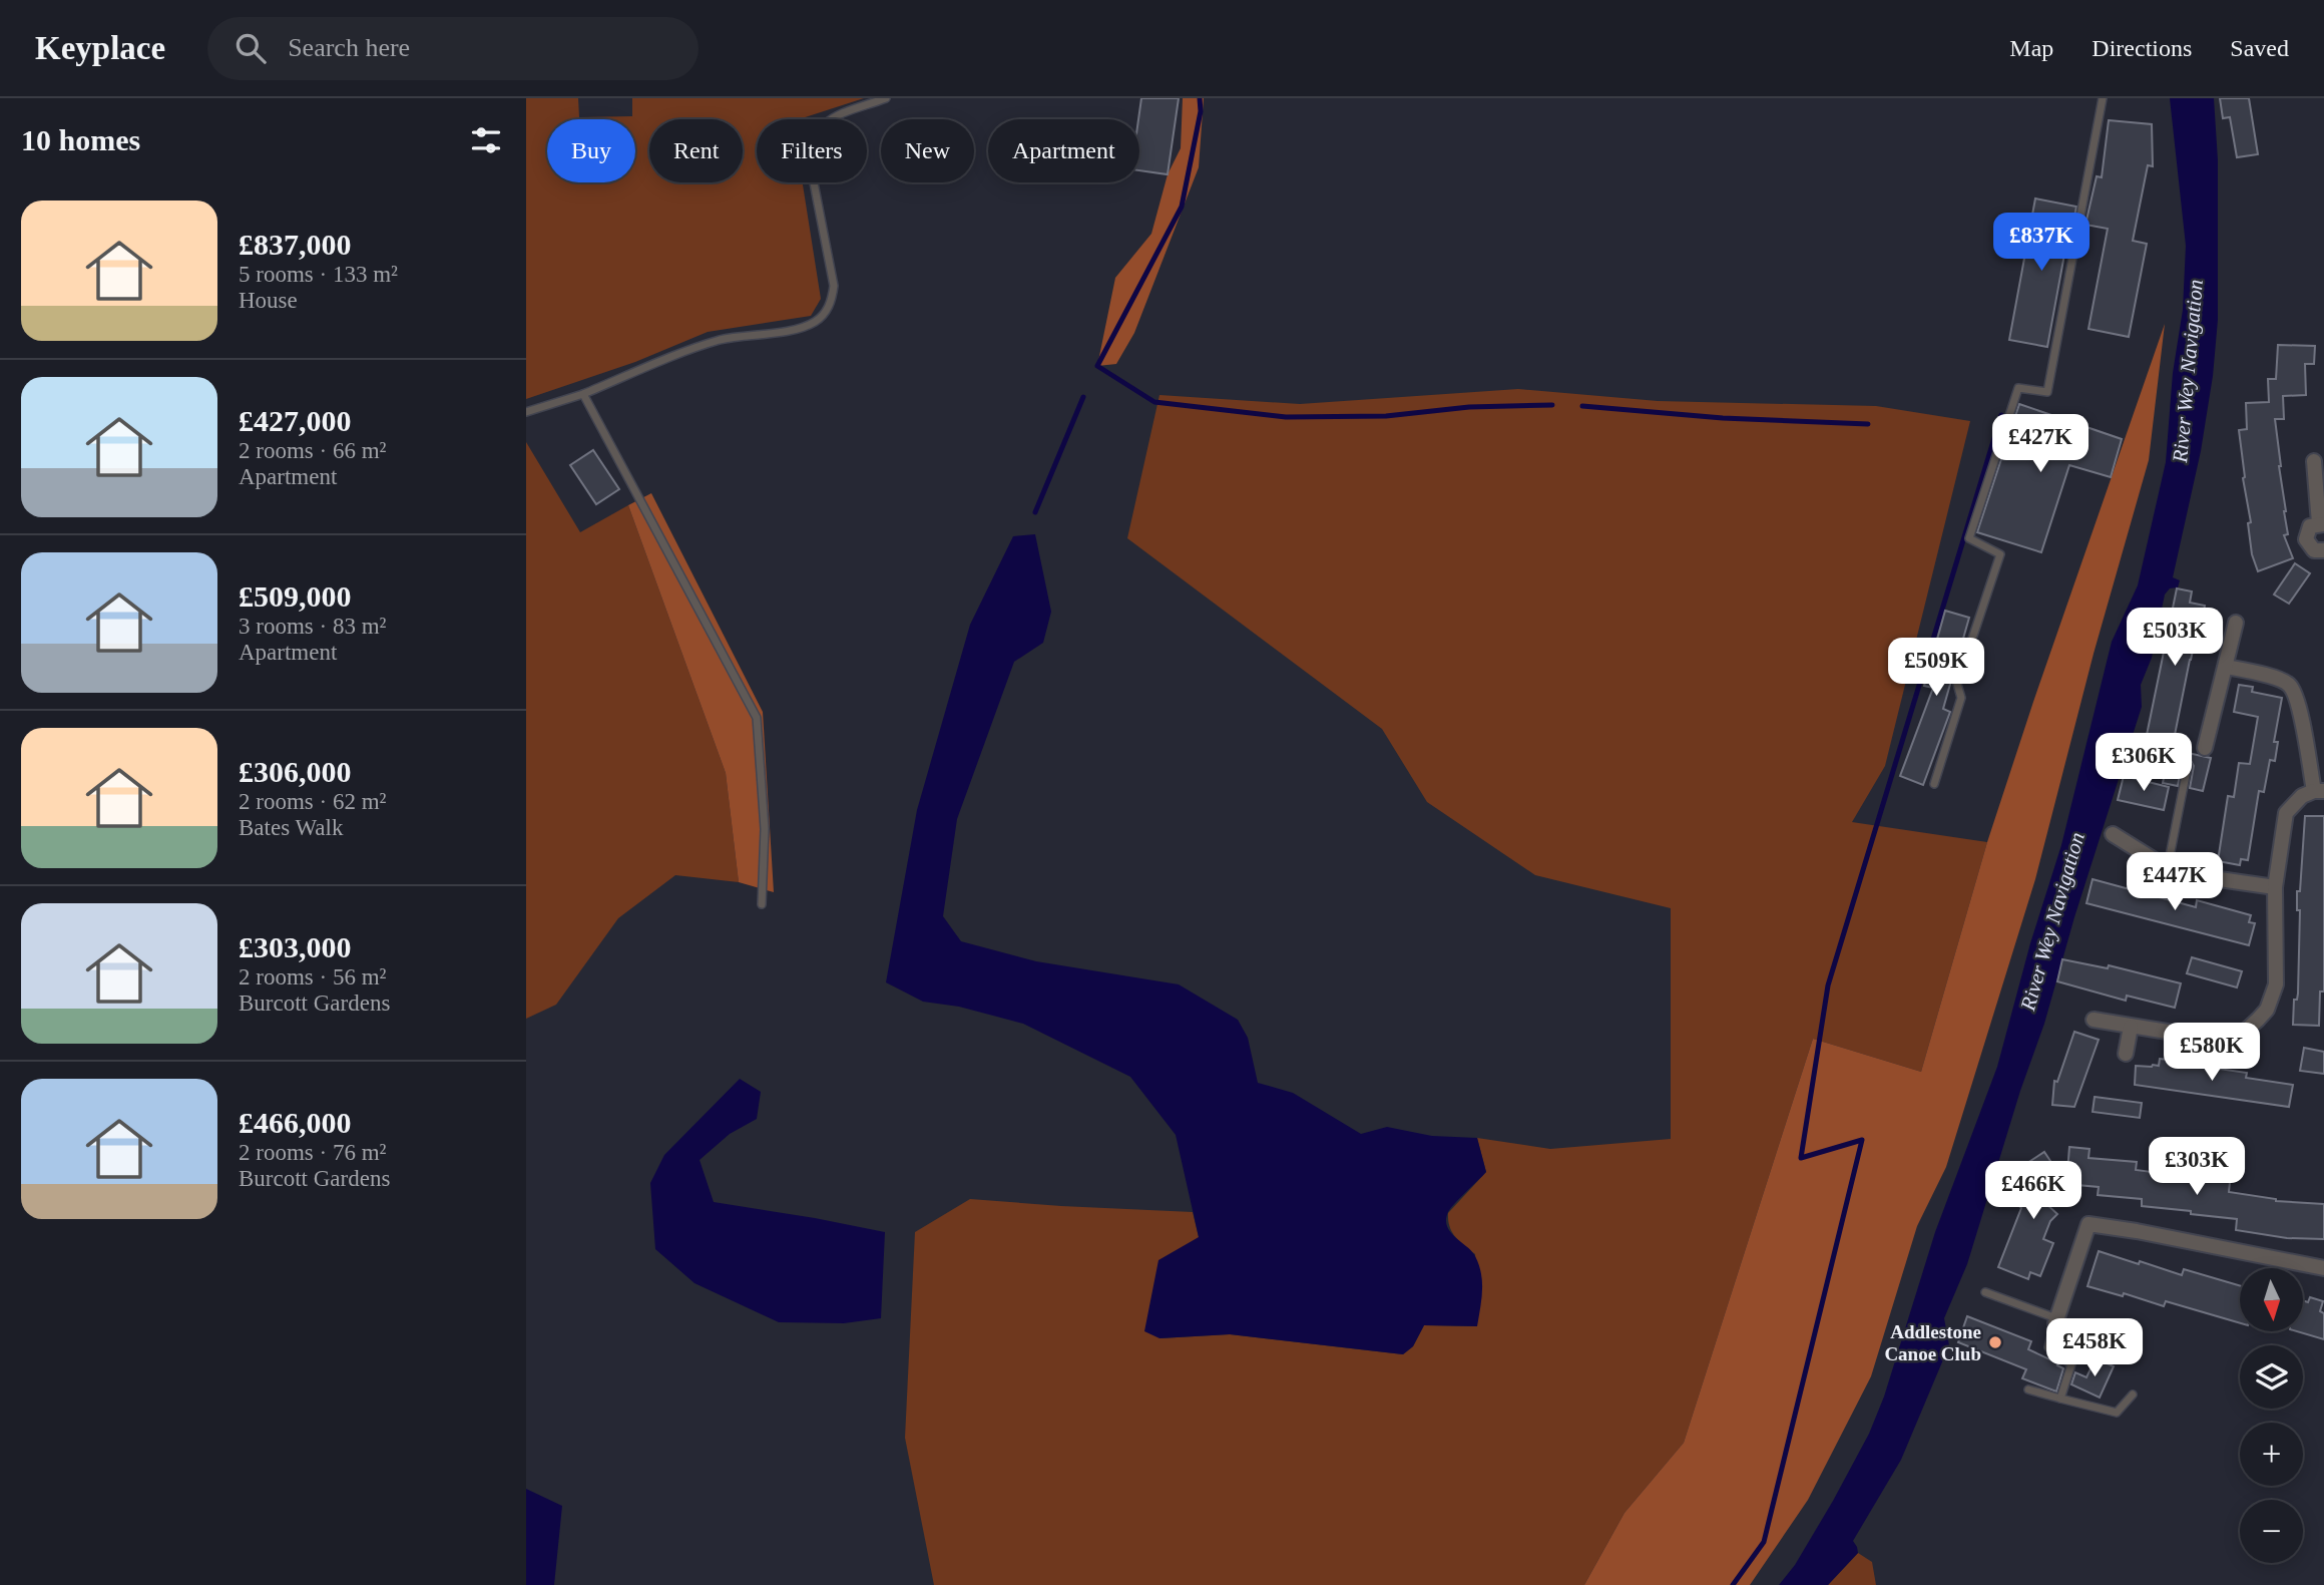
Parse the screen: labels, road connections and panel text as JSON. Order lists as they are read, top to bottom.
{
  "water": ["River Wey Navigation"],
  "places": ["Addlestone Canoe Club"],
  "north": "bottom",
  "page": {
    "header": "Keyplace",
    "search": "Search here",
    "nav": ["Map", "Directions", "Saved"],
    "heading": "10 homes",
    "chip": [
      "Buy",
      "Rent",
      "Filters",
      "New",
      "Apartment"
    ],
    "list": [
      {
        "name": "£837,000",
        "note": "5 rooms · 133 m² · House"
      },
      {
        "name": "£427,000",
        "note": "2 rooms · 66 m² · Apartment"
      },
      {
        "name": "£509,000",
        "note": "3 rooms · 83 m² · Apartment"
      },
      {
        "name": "£306,000",
        "note": "2 rooms · 62 m² · Bates Walk"
      },
      {
        "name": "£303,000",
        "note": "2 rooms · 56 m² · Burcott Gardens"
      },
      {
        "name": "£466,000",
        "note": "2 rooms · 76 m² · Burcott Gardens"
      }
    ],
    "price": [
      "£837K",
      "£427K",
      "£503K",
      "£509K",
      "£306K",
      "£447K",
      "£580K",
      "£303K",
      "£466K",
      "£458K"
    ],
    "map_buttons": ["+", "−"]
  }
}
